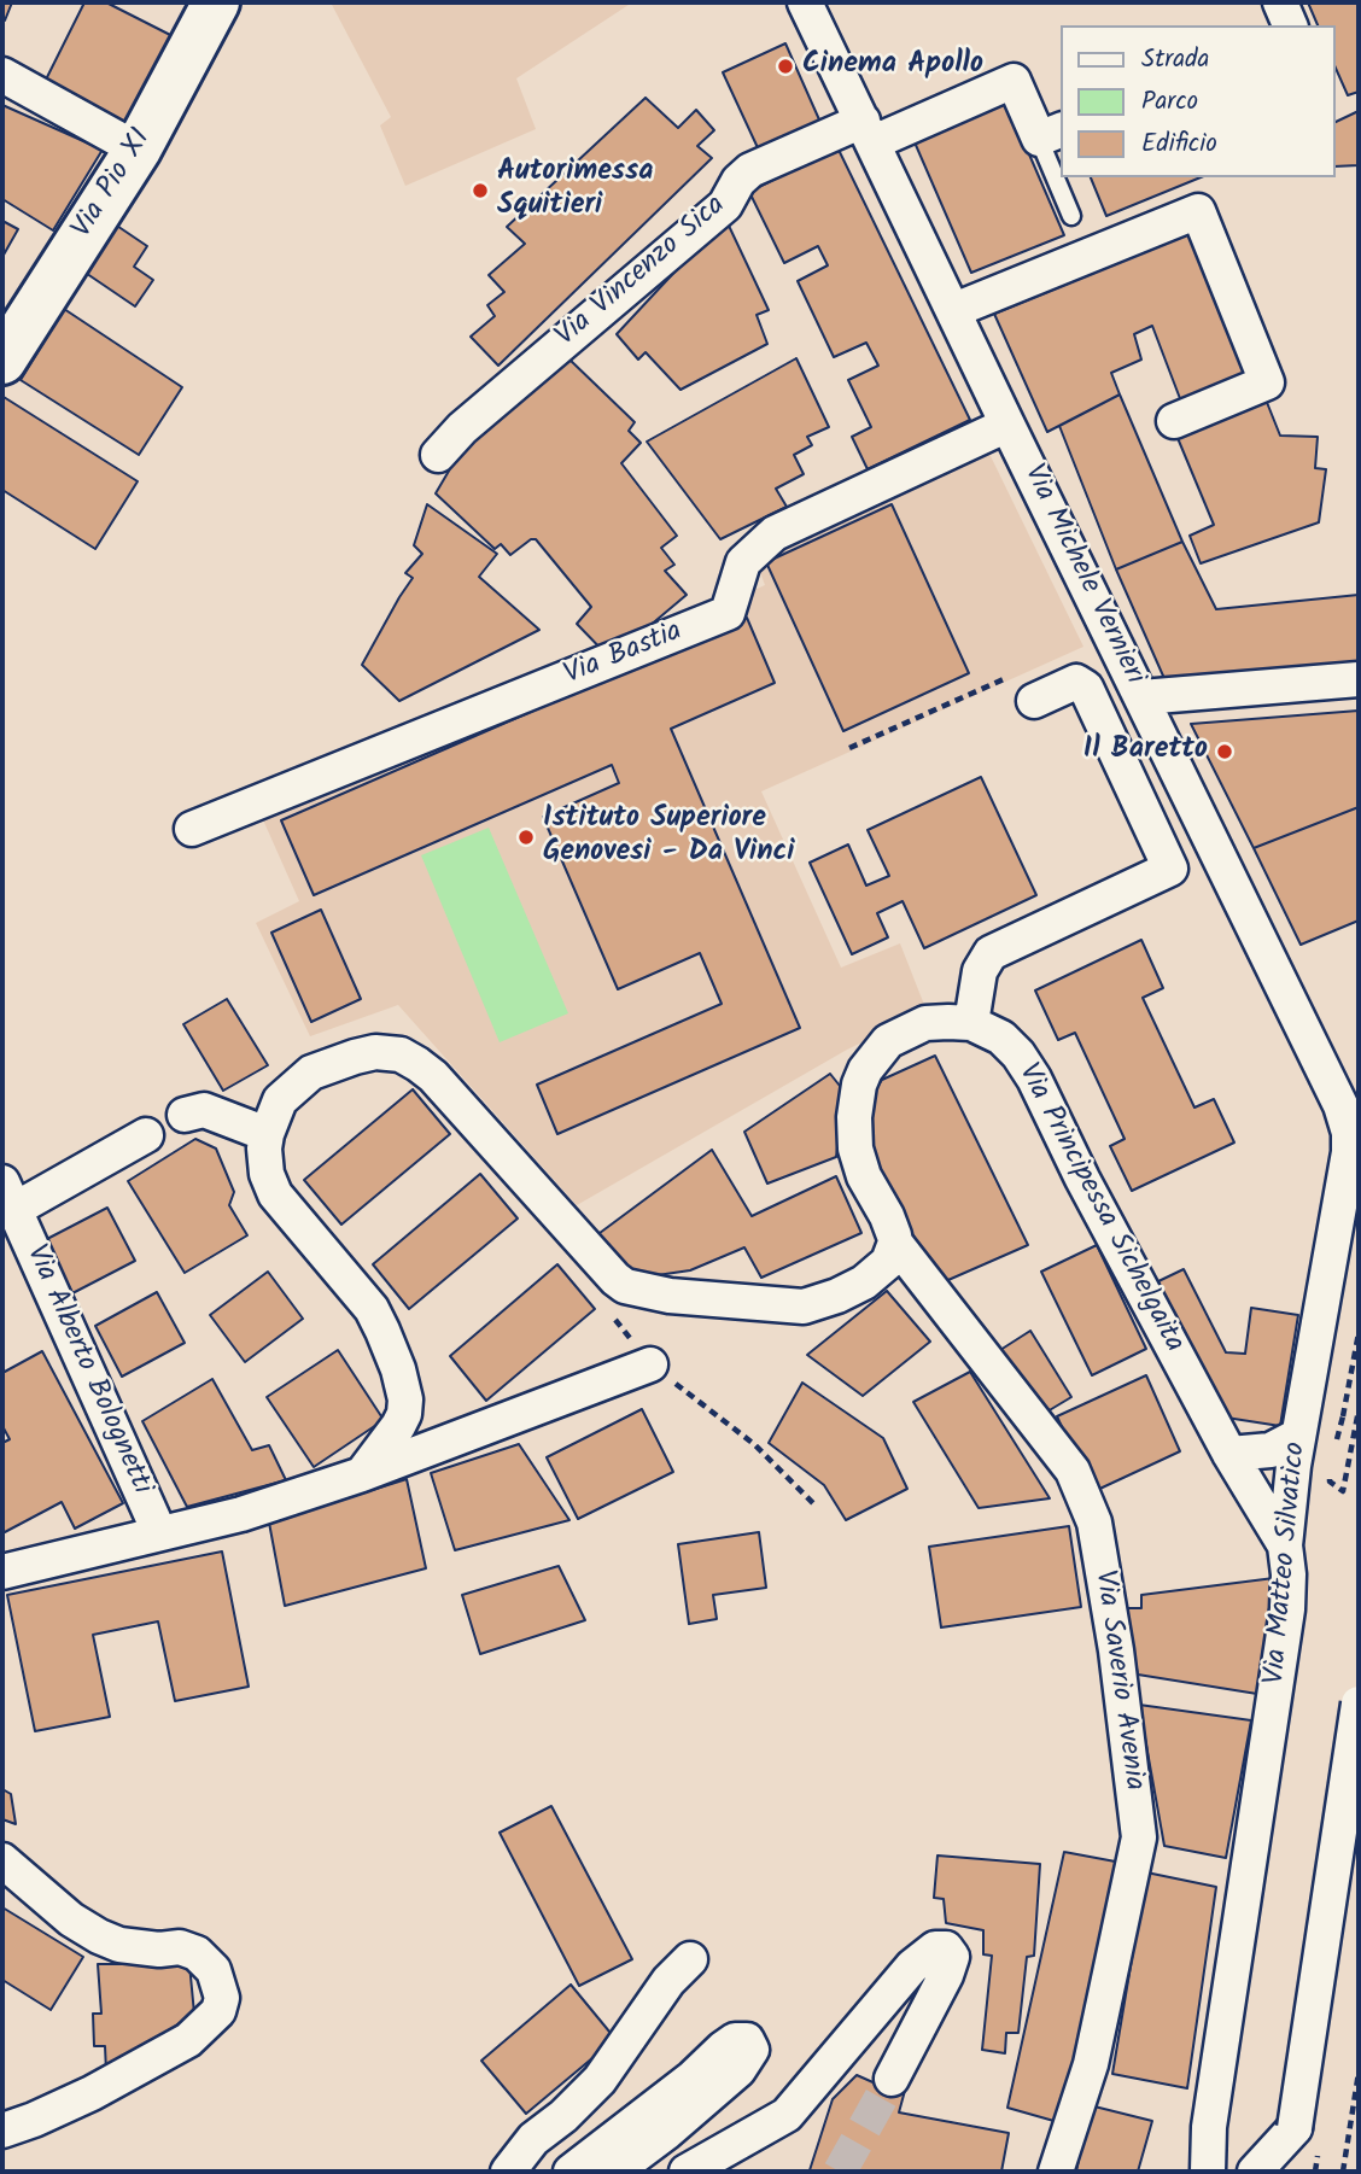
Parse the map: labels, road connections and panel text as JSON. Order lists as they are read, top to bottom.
{
  "streets": {
    "street": [
      "Via Pio XI",
      "Via Vincenzo Sica",
      "Via Michele Vernieri",
      "Via Bastia",
      "Via Principessa Sichelgaita",
      "Via Alberto Bolognetti",
      "Via Matteo Silvatico",
      "Via Saverio Avenia"
    ]
  },
  "crossings": [
    ["Via Vincenzo Sica", "Via Michele Vernieri"],
    ["Via Michele Vernieri", "Via Bastia"],
    ["Via Michele Vernieri", "Via Matteo Silvatico"],
    ["Via Principessa Sichelgaita", "Via Matteo Silvatico"],
    ["Via Principessa Sichelgaita", "Via Saverio Avenia"]
  ],
  "places": [
    "Cinema Apollo",
    "Autorimessa Squitieri",
    "Il Baretto",
    "Istituto Superiore Genovesi - Da Vinci"
  ],
  "legend": ["Strada", "Parco", "Edificio"]
}
